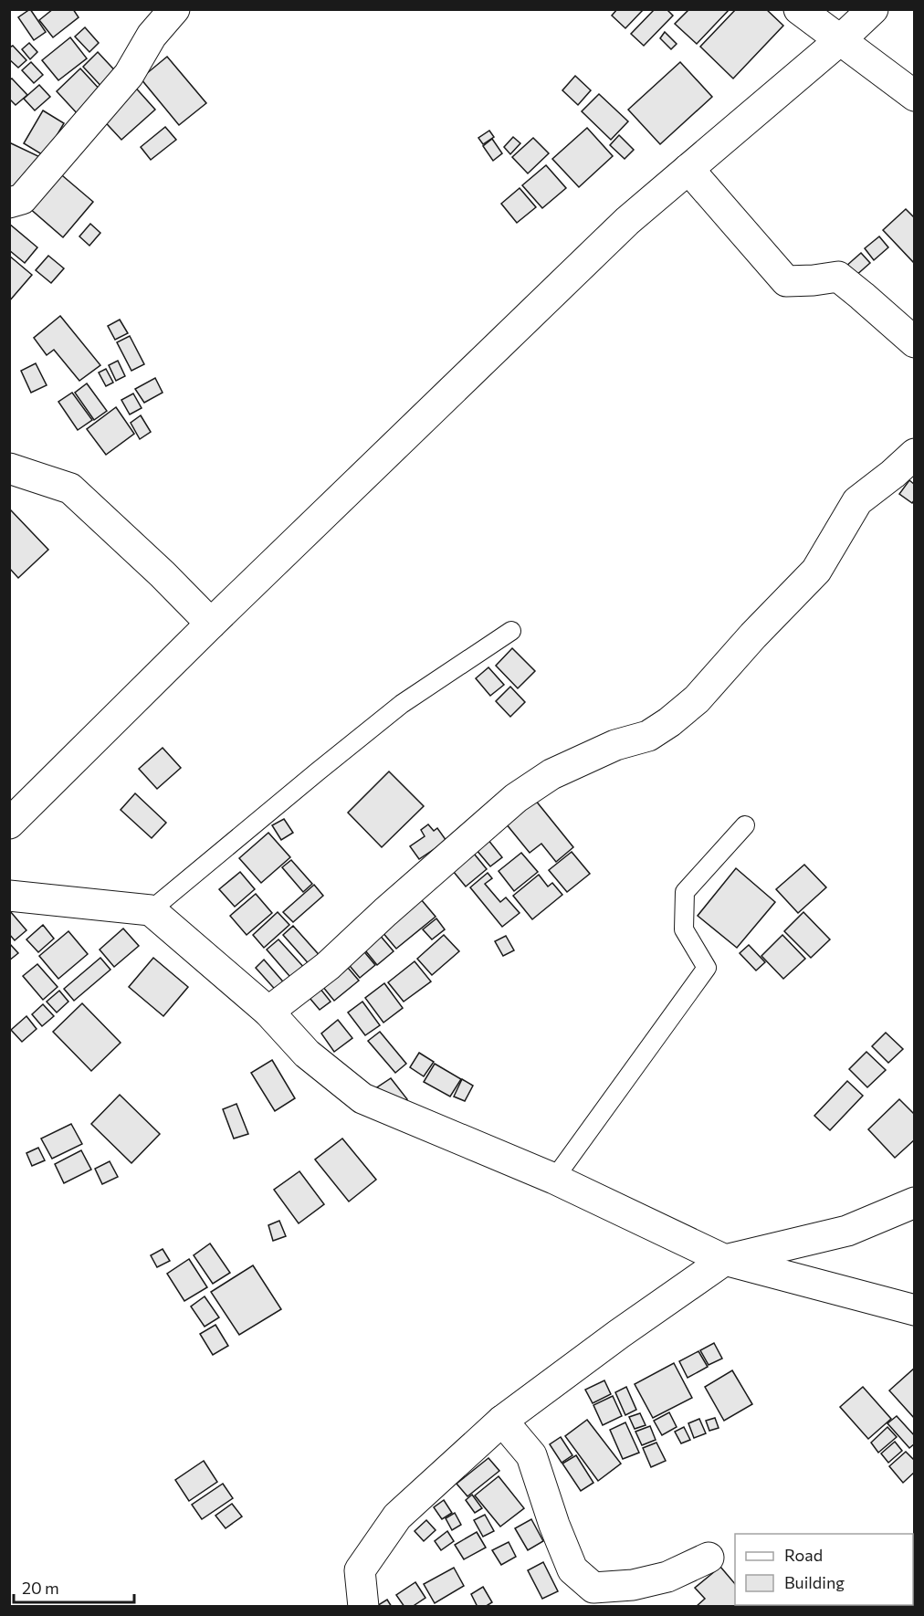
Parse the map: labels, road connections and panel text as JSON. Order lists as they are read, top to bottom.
{
  "legend": ["Road", "Building"],
  "scale_bar": "20 m"
}
